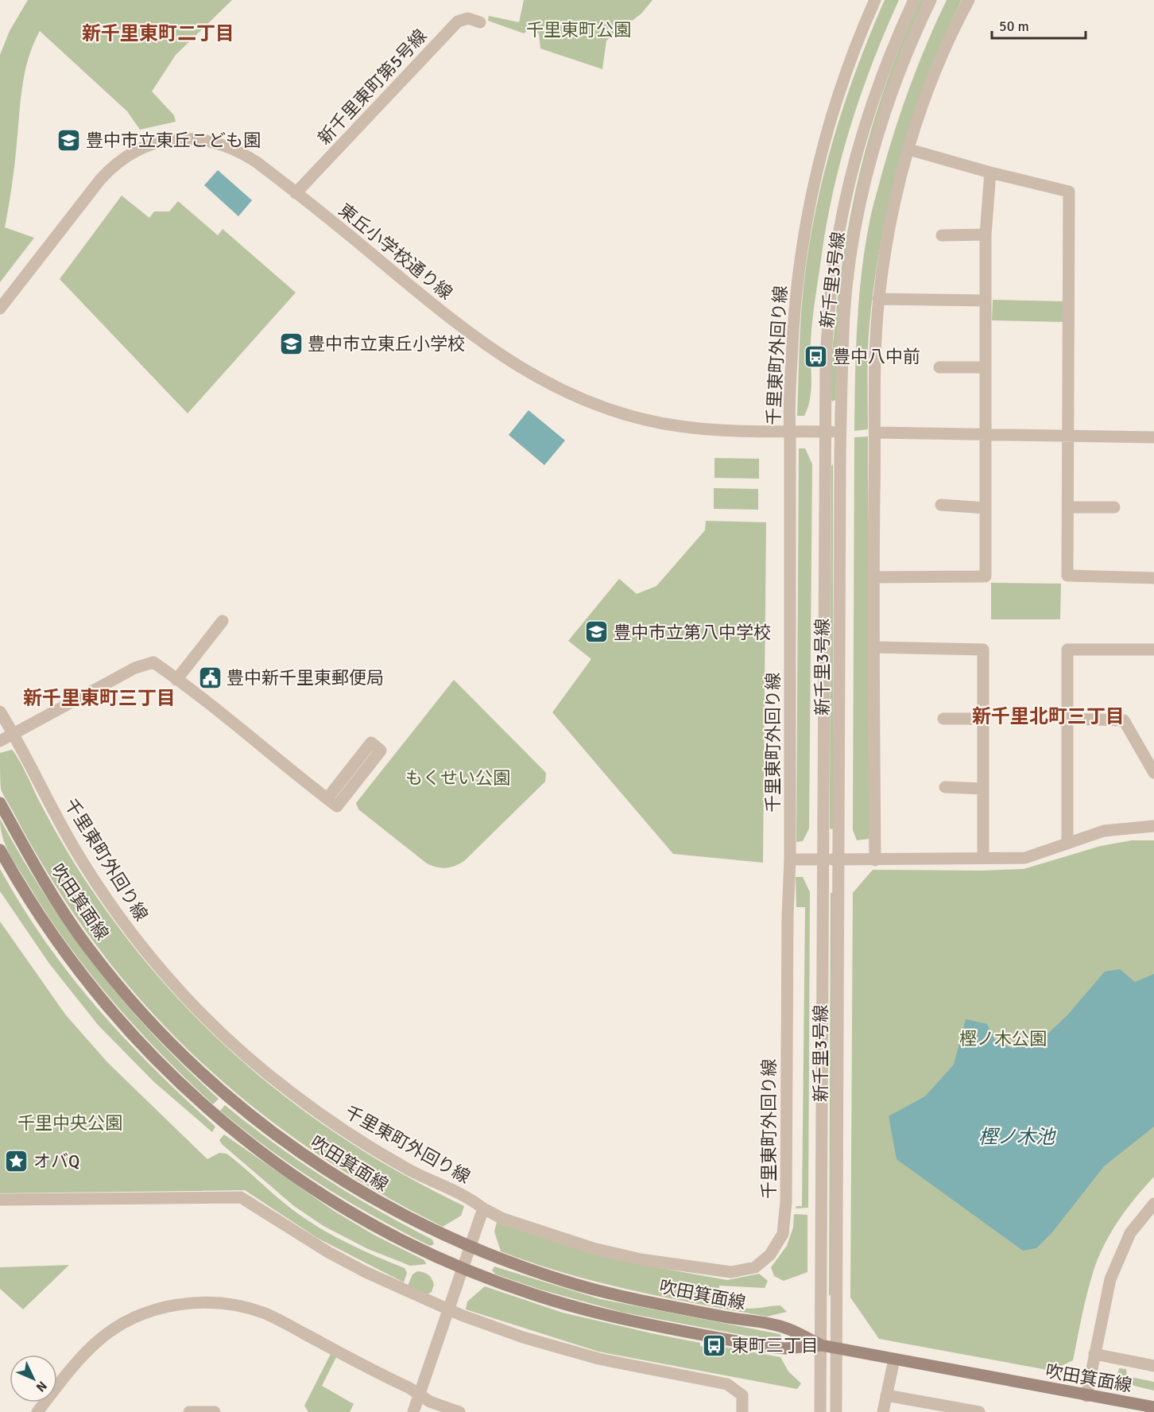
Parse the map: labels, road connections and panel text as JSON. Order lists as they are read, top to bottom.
{
  "streets": {
    "main road": ["吹田箕面線"],
    "street": [
      "新千里東町第5号線",
      "東丘小学校通り線",
      "新千里3号線",
      "千里東町外回り線"
    ]
  },
  "crossings": [
    ["新千里東町第5号線", "東丘小学校通り線"],
    ["東丘小学校通り線", "新千里3号線"],
    ["東丘小学校通り線", "千里東町外回り線"],
    ["新千里3号線", "吹田箕面線"]
  ],
  "districts": ["新千里東町二丁目", "新千里東町三丁目", "新千里北町三丁目"],
  "water": ["樫ノ木池"],
  "parks": [
    "千里東町公園",
    "もくせい公園",
    "樫ノ木公園",
    "千里中央公園"
  ],
  "places": {
    "school or university": ["豊中市立東丘こども園", "豊中市立東丘小学校", "豊中市立第八中学校"],
    "bus stop": ["豊中八中前", "東町三丁目"],
    "public building": ["豊中新千里東郵便局"],
    "place": ["オバQ"]
  },
  "scale_bar": "50 m",
  "north": "bottom right"
}
